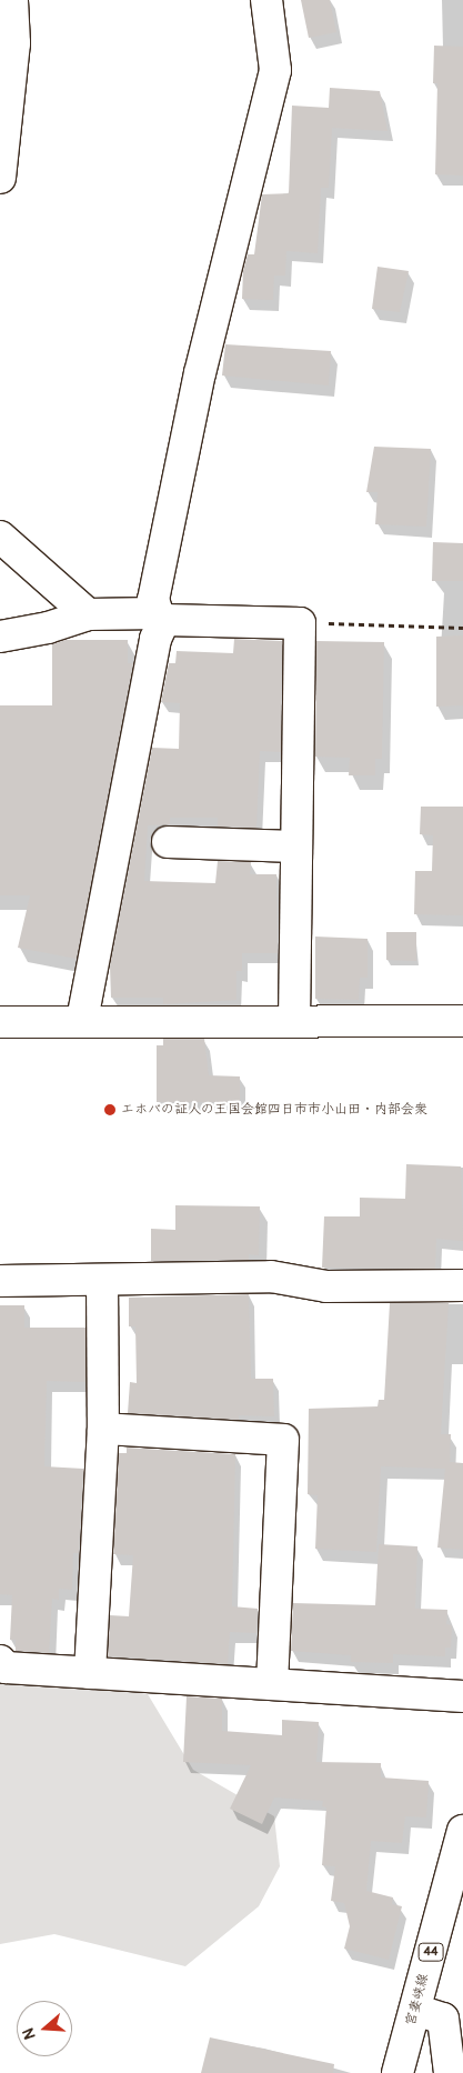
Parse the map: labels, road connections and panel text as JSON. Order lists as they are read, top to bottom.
{
  "streets": {
    "street": ["44", "宮妻峡線"]
  },
  "places": ["エホバの証人の王国会館四日市市小山田・内部会衆"],
  "north": "left"
}
